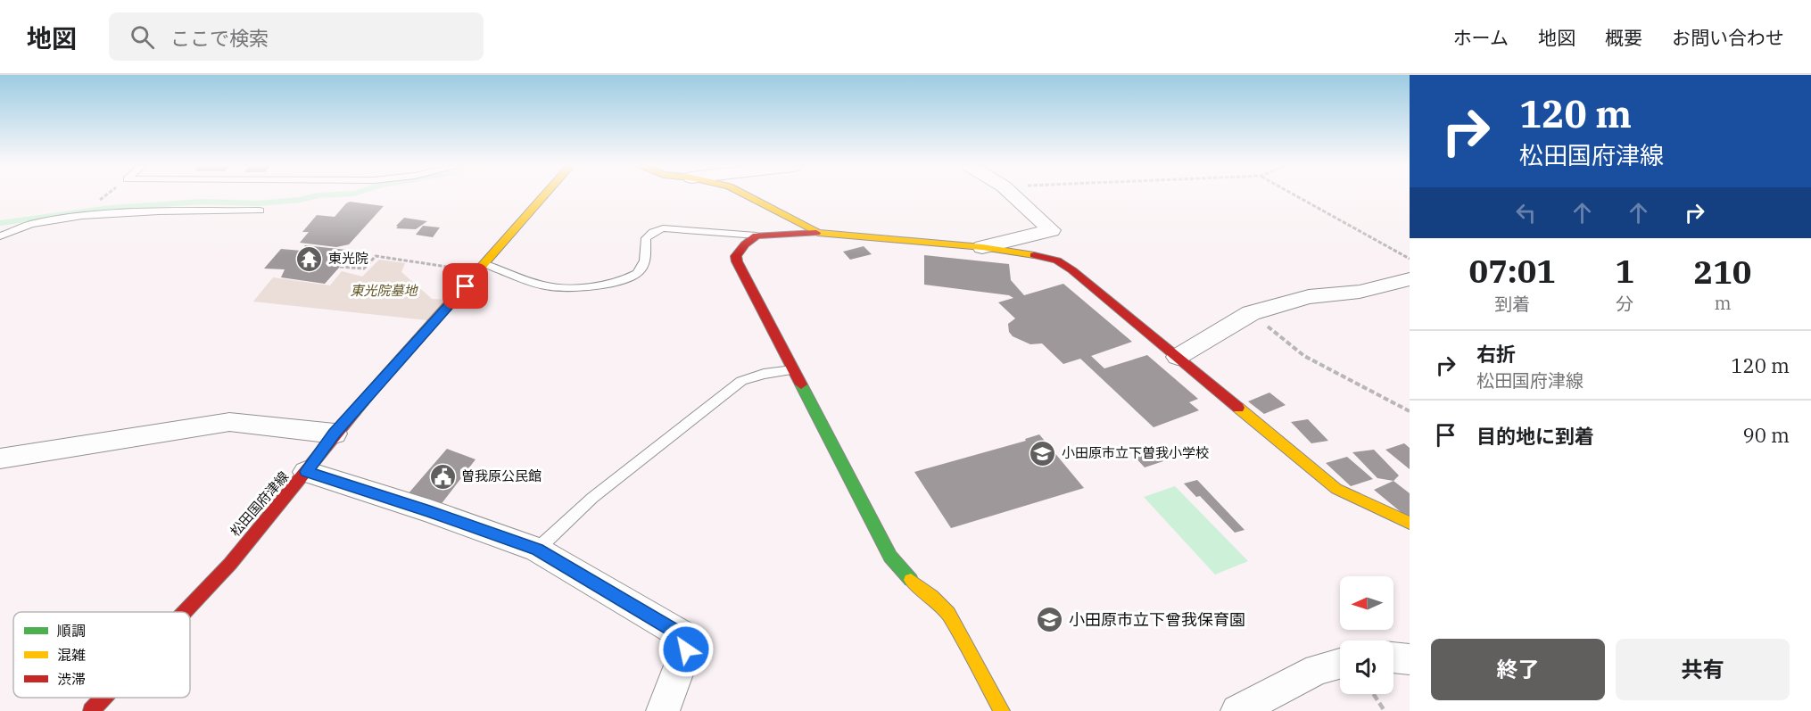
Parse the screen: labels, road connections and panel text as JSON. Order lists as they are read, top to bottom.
{
  "streets": {
    "street": ["松田国府津線"]
  },
  "parks": ["東光院墓地"],
  "places": {
    "temple": ["東光院"],
    "school or university": ["小田原市立下曽我小学校", "小田原市立下曾我保育園"],
    "public building": ["曽我原公民館"]
  },
  "legend": ["順調", "混雑", "渋滞"],
  "north": "left",
  "page": {
    "header": "地図",
    "search": "ここで検索",
    "nav": [
      "ホーム",
      "地図",
      "概要",
      "お問い合わせ"
    ],
    "turn": ["120 m", "松田国府津線"],
    "eta": [
      "07:01",
      "到着",
      "1",
      "分",
      "210",
      "m"
    ],
    "list": [
      {
        "name": "右折",
        "note": "松田国府津線",
        "value": "120 m"
      },
      {
        "name": "目的地に到着",
        "value": "90 m"
      }
    ],
    "buttons": ["終了", "共有"]
  }
}
